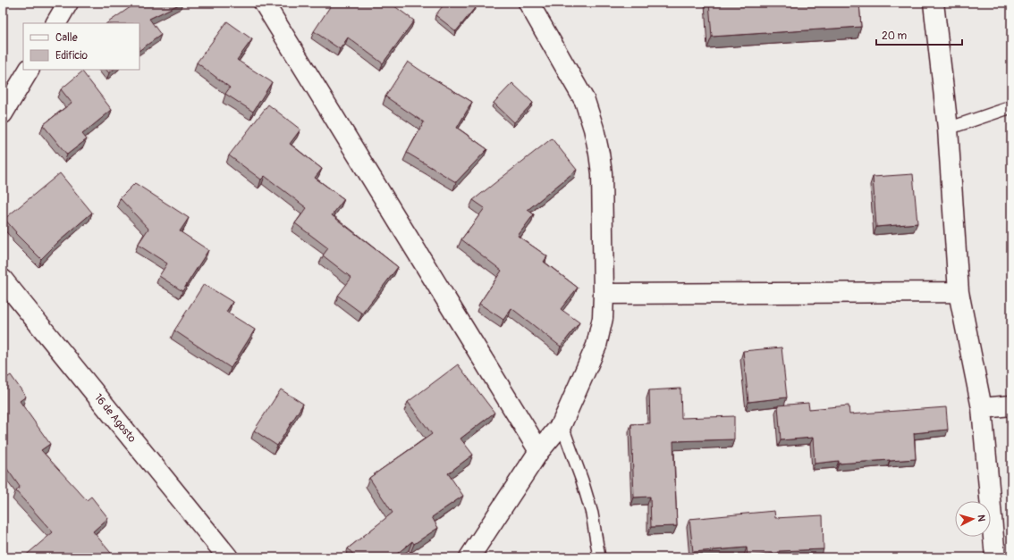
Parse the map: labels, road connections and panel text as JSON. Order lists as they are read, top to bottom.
{
  "streets": {
    "street": ["16 de Agosto"]
  },
  "legend": ["Calle", "Edificio"],
  "scale_bar": "20 m",
  "north": "right"
}
